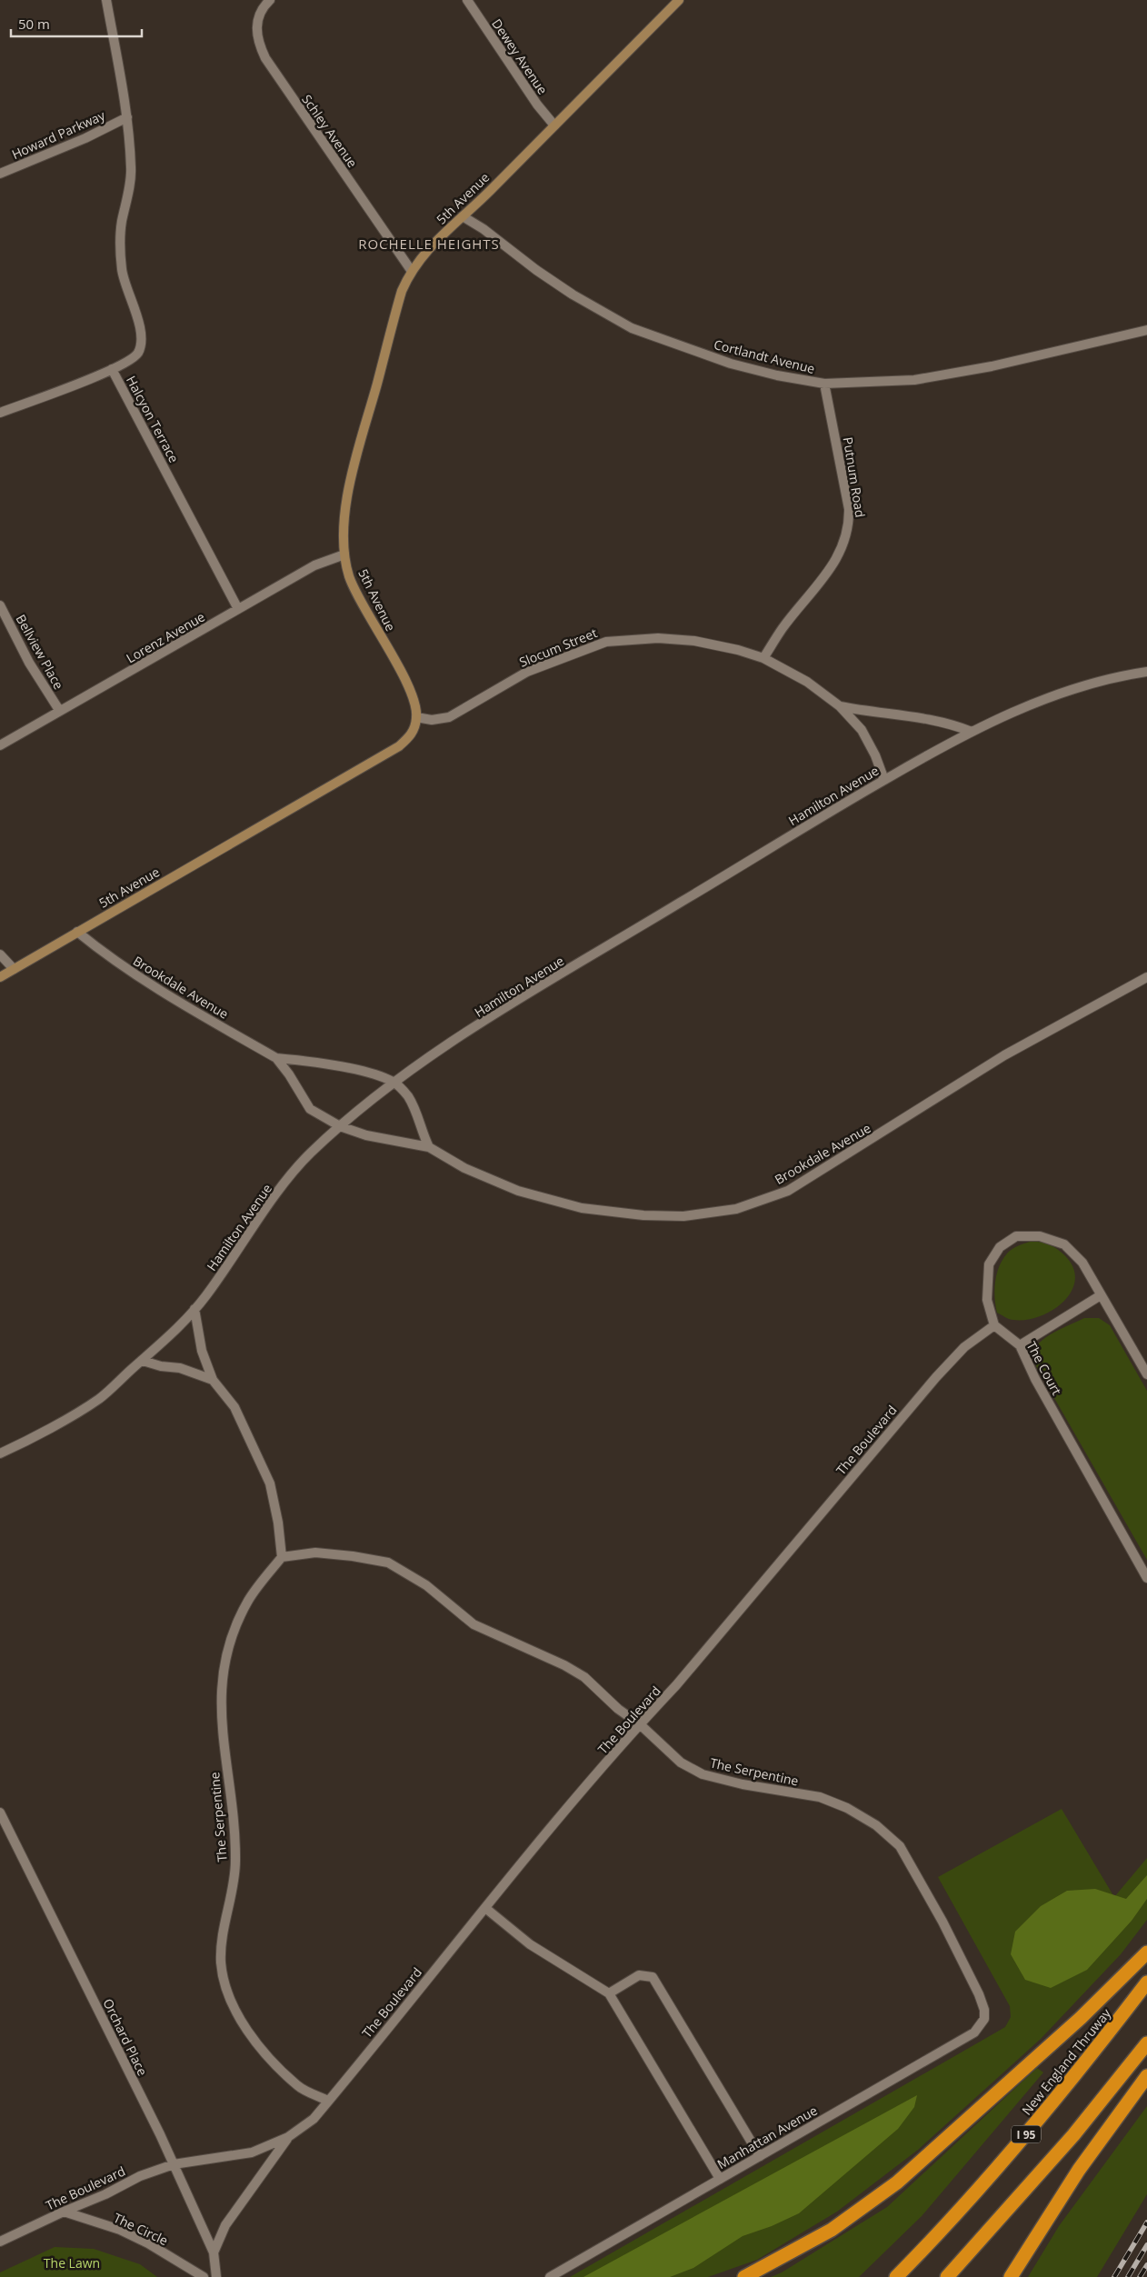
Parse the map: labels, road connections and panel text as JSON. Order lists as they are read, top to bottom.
{
  "streets": {
    "highway": ["New England Thruway", "I 95"],
    "street": [
      "Dewey Avenue",
      "Schley Avenue",
      "Howard Parkway",
      "5th Avenue",
      "Cortlandt Avenue",
      "Halcyon Terrace",
      "Putnum Road",
      "Lorenz Avenue",
      "Slocum Street",
      "Bellview Place",
      "Hamilton Avenue",
      "Brookdale Avenue",
      "The Court",
      "The Boulevard",
      "The Serpentine",
      "Orchard Place",
      "Manhattan Avenue",
      "The Circle"
    ]
  },
  "crossings": [
    ["Dewey Avenue", "5th Avenue"],
    ["Schley Avenue", "5th Avenue"],
    ["Howard Parkway", "Halcyon Terrace"],
    ["5th Avenue", "Cortlandt Avenue"],
    ["5th Avenue", "Lorenz Avenue"],
    ["5th Avenue", "Slocum Street"],
    ["5th Avenue", "Brookdale Avenue"],
    ["Cortlandt Avenue", "Putnum Road"],
    ["Halcyon Terrace", "Lorenz Avenue"],
    ["Putnum Road", "Slocum Street"],
    ["Lorenz Avenue", "Bellview Place"],
    ["Slocum Street", "Hamilton Avenue"],
    ["Hamilton Avenue", "Brookdale Avenue"],
    ["The Court", "The Boulevard"],
    ["The Boulevard", "The Serpentine"],
    ["The Boulevard", "Orchard Place"],
    ["The Boulevard", "The Circle"],
    ["The Serpentine", "Manhattan Avenue"]
  ],
  "districts": ["ROCHELLE HEIGHTS"],
  "parks": ["The Lawn"],
  "scale_bar": "50 m"
}
